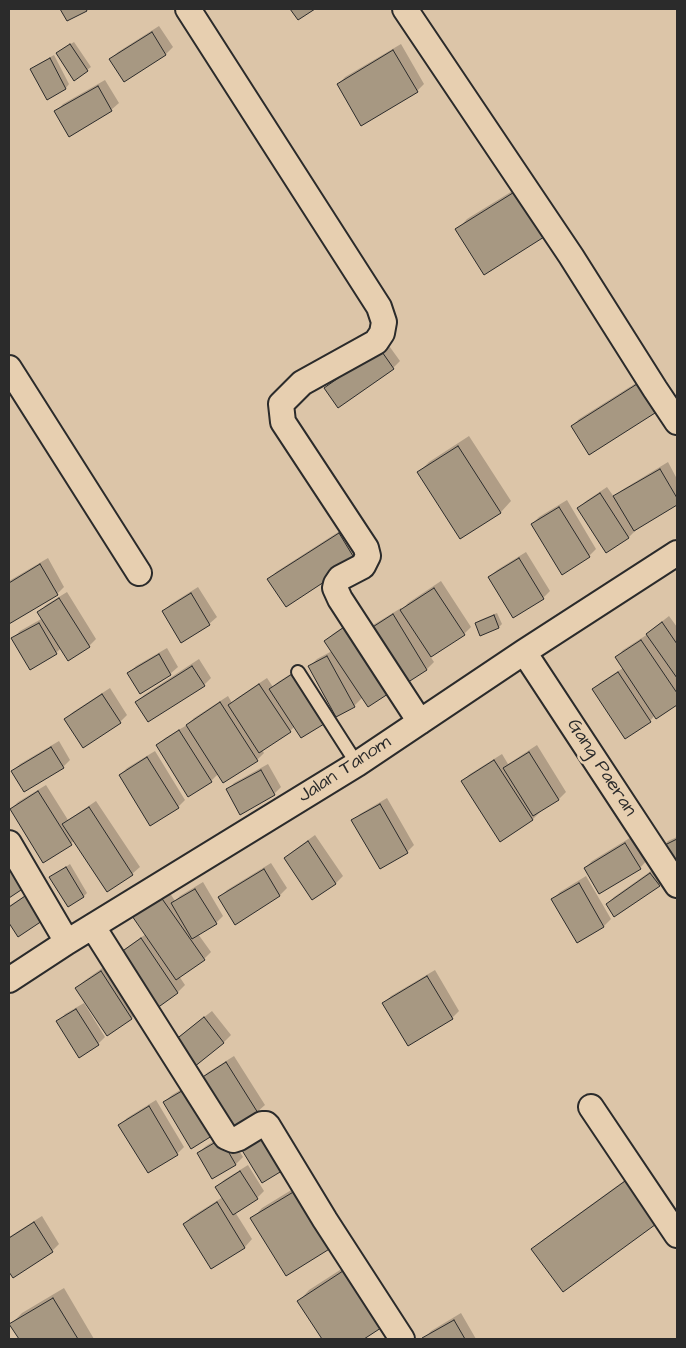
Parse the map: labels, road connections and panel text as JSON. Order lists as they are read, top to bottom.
{
  "streets": {
    "street": ["Gang Paeran", "Jalan Tanom"]
  },
  "crossings": [
    ["Gang Paeran", "Jalan Tanom"]
  ]
}
